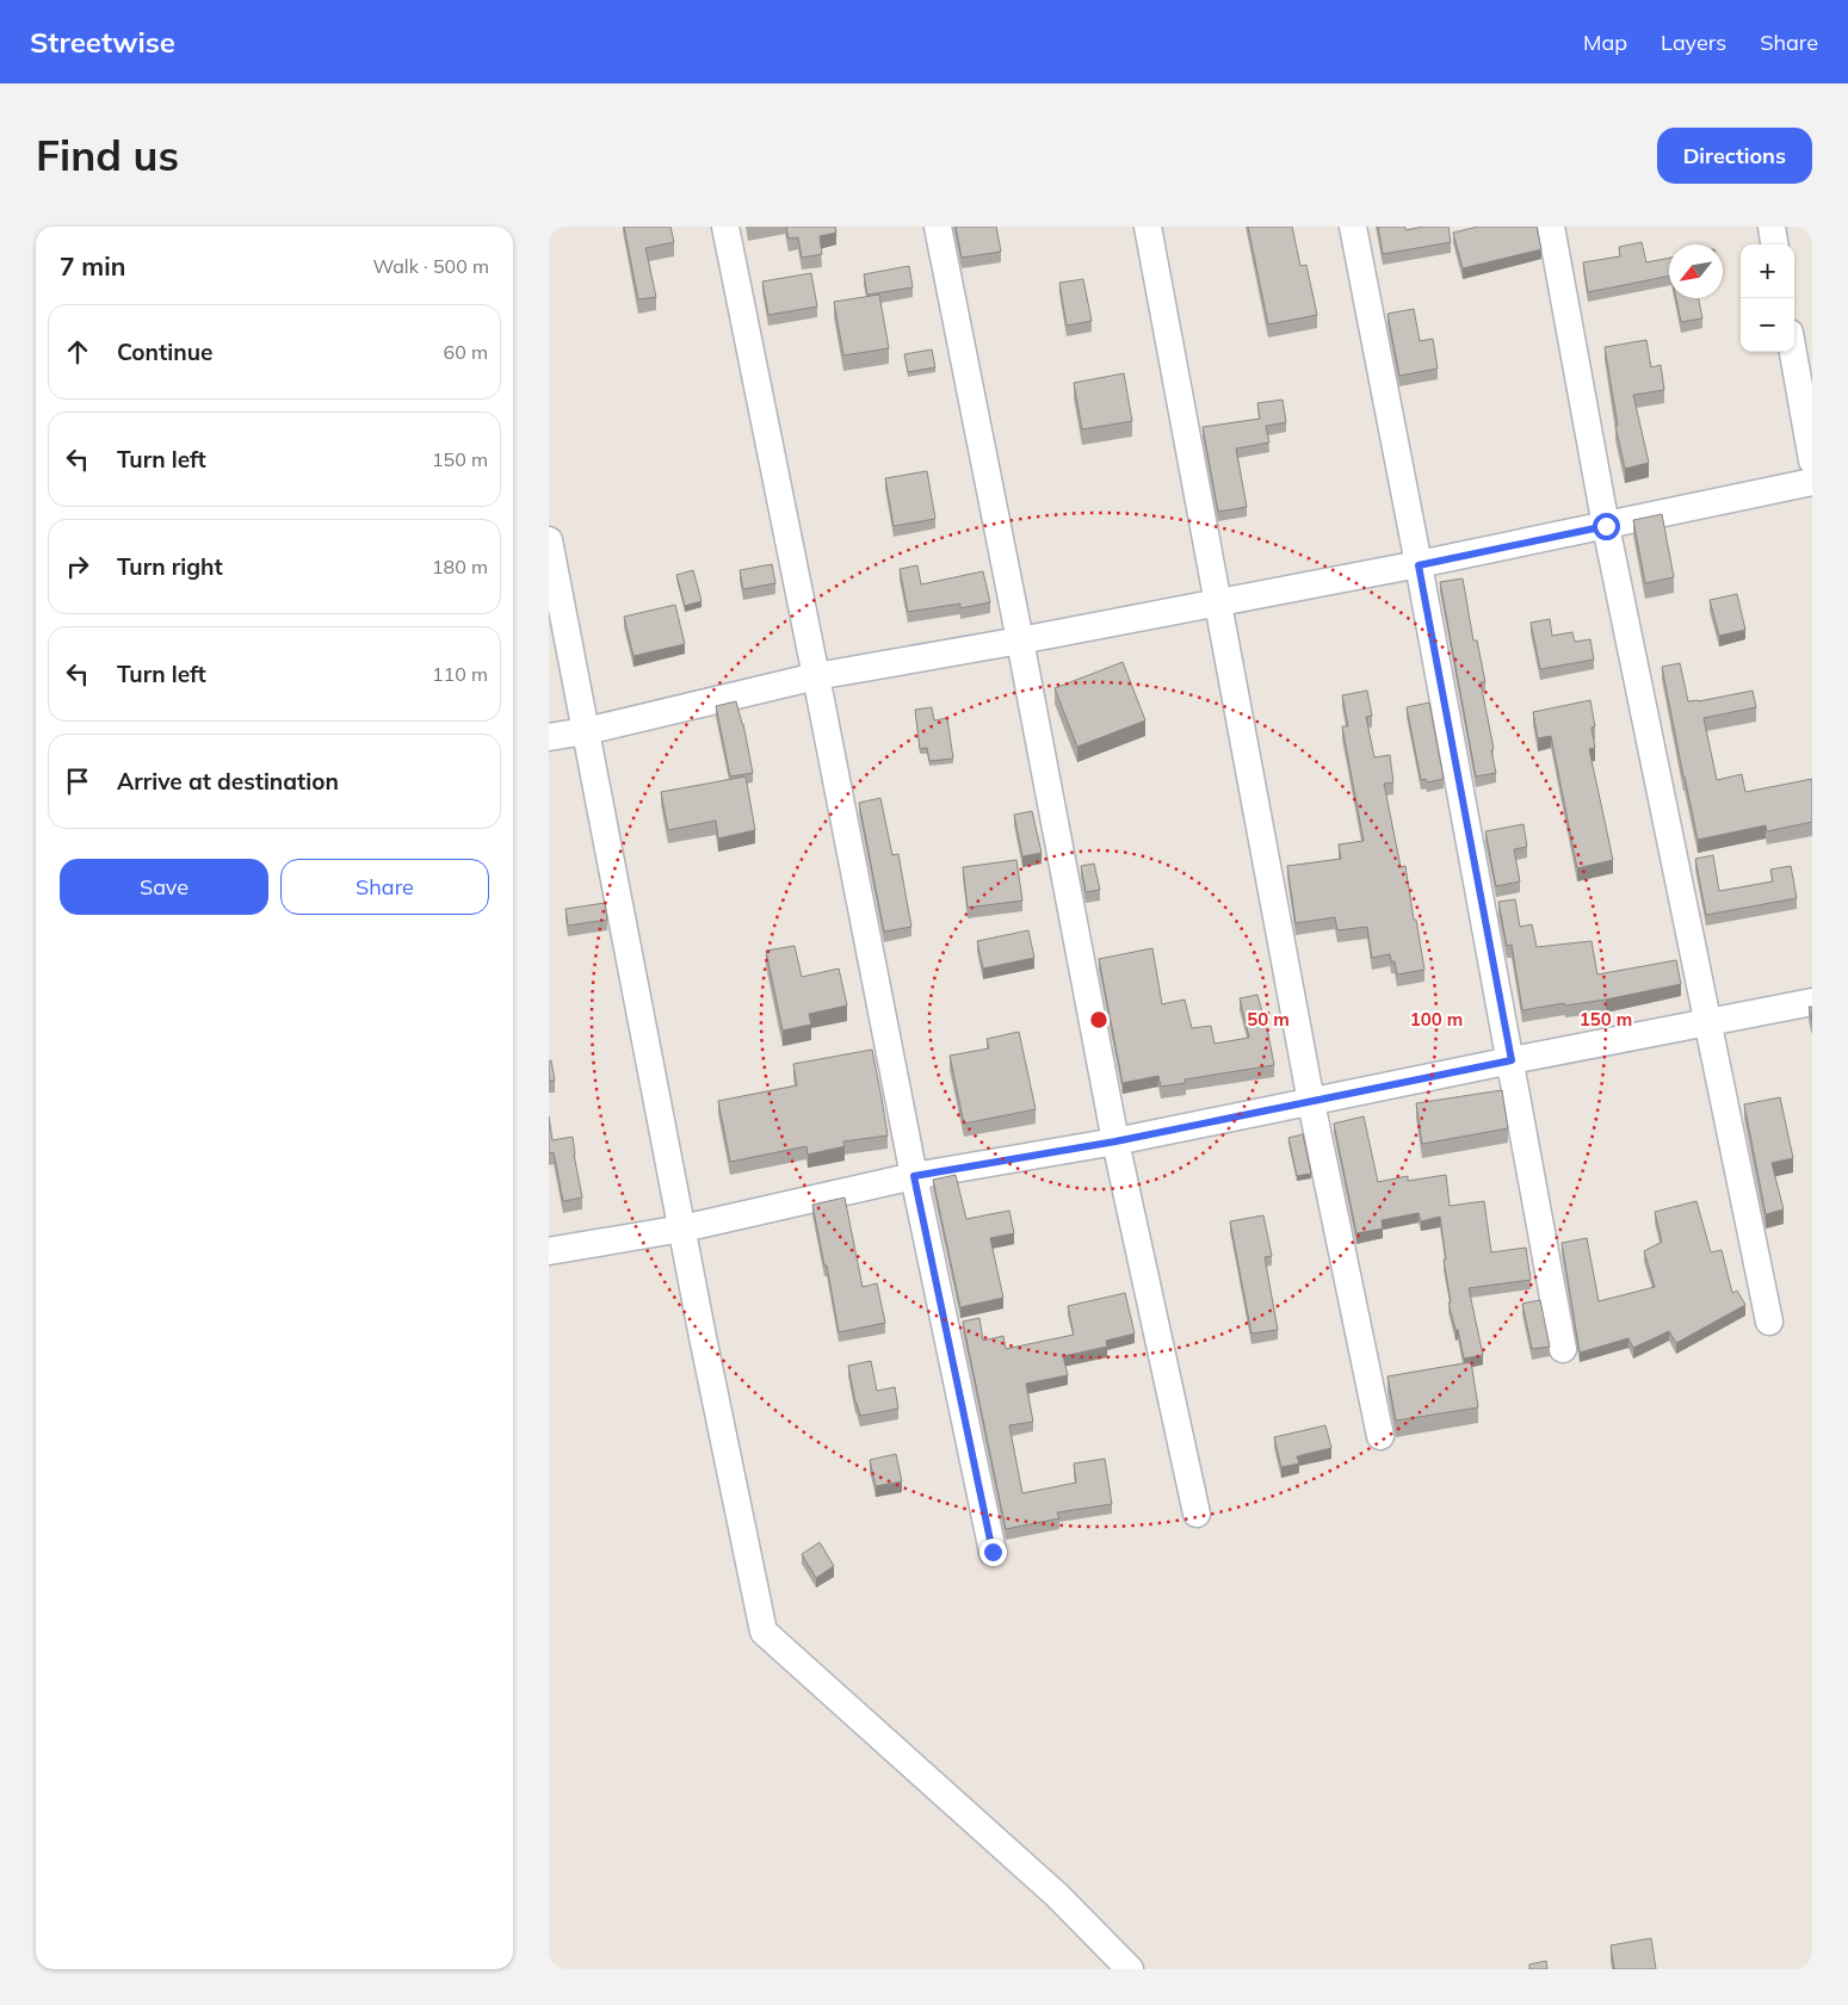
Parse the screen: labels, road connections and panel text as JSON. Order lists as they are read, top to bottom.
{
  "north": "bottom left",
  "page": {
    "header": "Streetwise",
    "nav": ["Map", "Layers", "Share"],
    "buttons": [
      "Directions",
      ["Save", "Share"]
    ],
    "title": "Find us",
    "heading": ["7 min", "Walk · 500 m"],
    "map_buttons": ["+", "−"],
    "list": [
      ["Continue", "60 m"],
      ["Turn left", "150 m"],
      ["Turn right", "180 m"],
      ["Turn left", "110 m"],
      "Arrive at destination"
    ]
  },
  "rings": ["50 m", "100 m", "150 m"]
}
